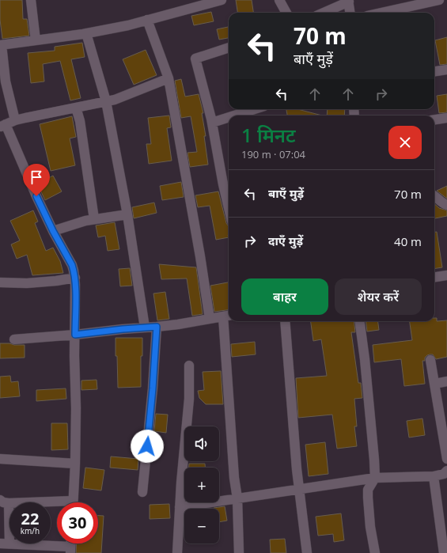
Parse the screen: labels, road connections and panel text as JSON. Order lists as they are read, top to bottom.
{
  "page": {
    "turn": ["70 m", "बाएँ मुड़ें"],
    "heading": ["1 मिनट", "190 m · 07:04"],
    "list": [
      {
        "name": "बाएँ मुड़ें",
        "value": "70 m"
      },
      {
        "name": "दाएँ मुड़ें",
        "value": "40 m"
      }
    ],
    "buttons": ["बाहर", "शेयर करें"],
    "map_buttons": ["+", "−"],
    "speed": "22 km/h",
    "limit": "30"
  }
}
